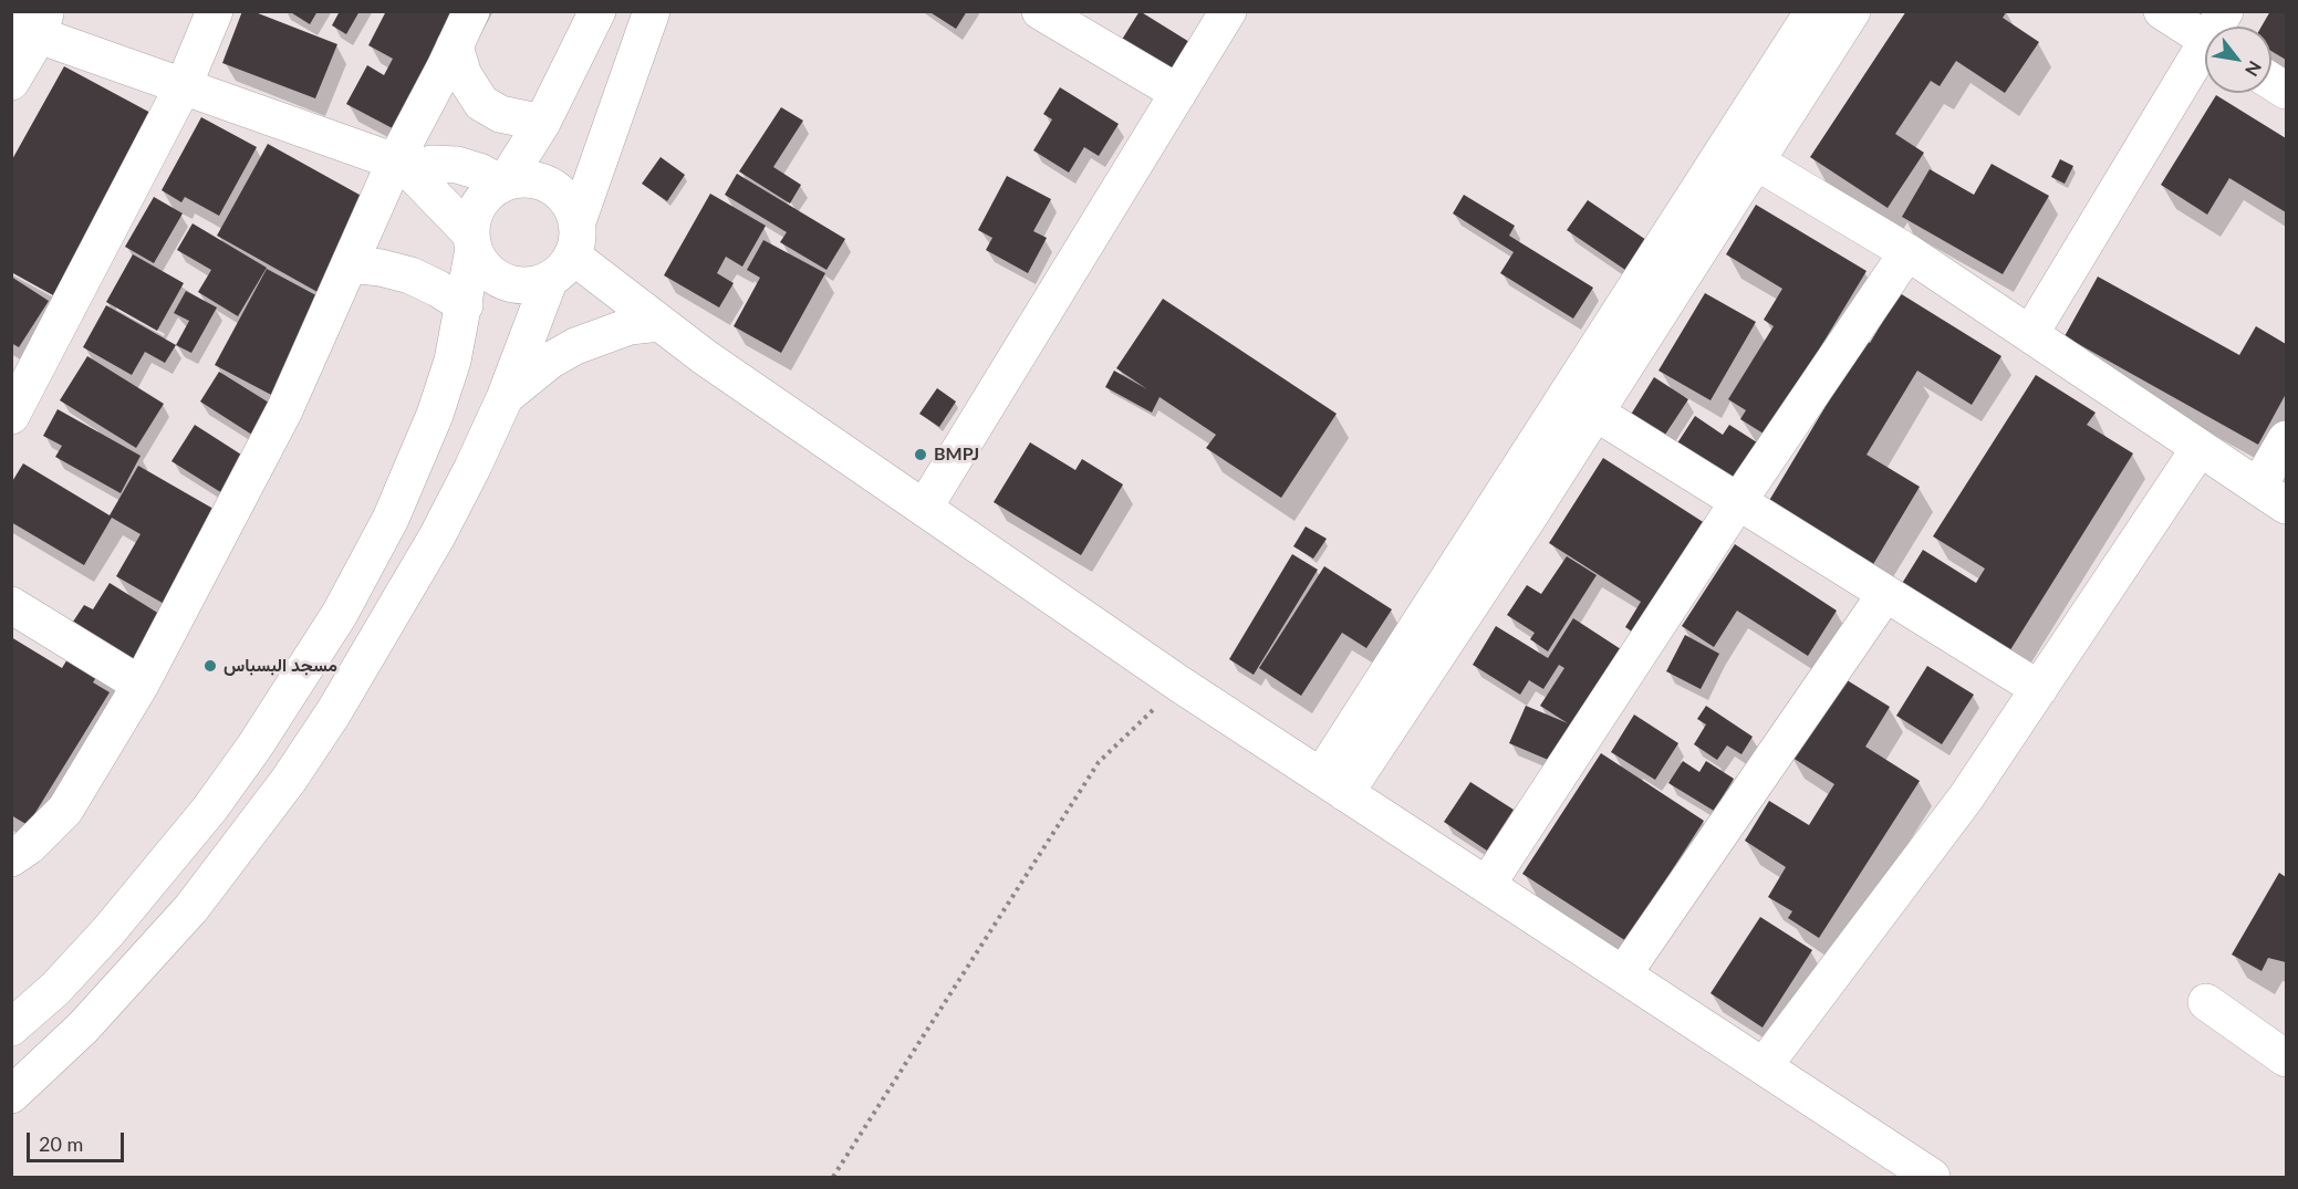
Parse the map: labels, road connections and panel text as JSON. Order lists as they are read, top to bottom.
{
  "places": ["BMPJ", "مسجد البسباس"],
  "scale_bar": "20 m",
  "north": "bottom right"
}
